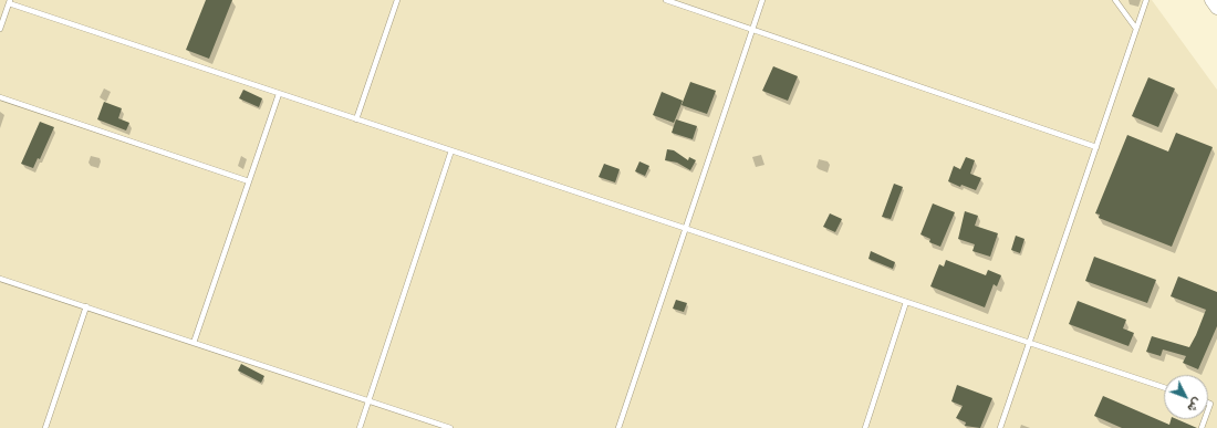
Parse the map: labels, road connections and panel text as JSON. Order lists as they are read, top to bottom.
{
  "north": "bottom right"
}
